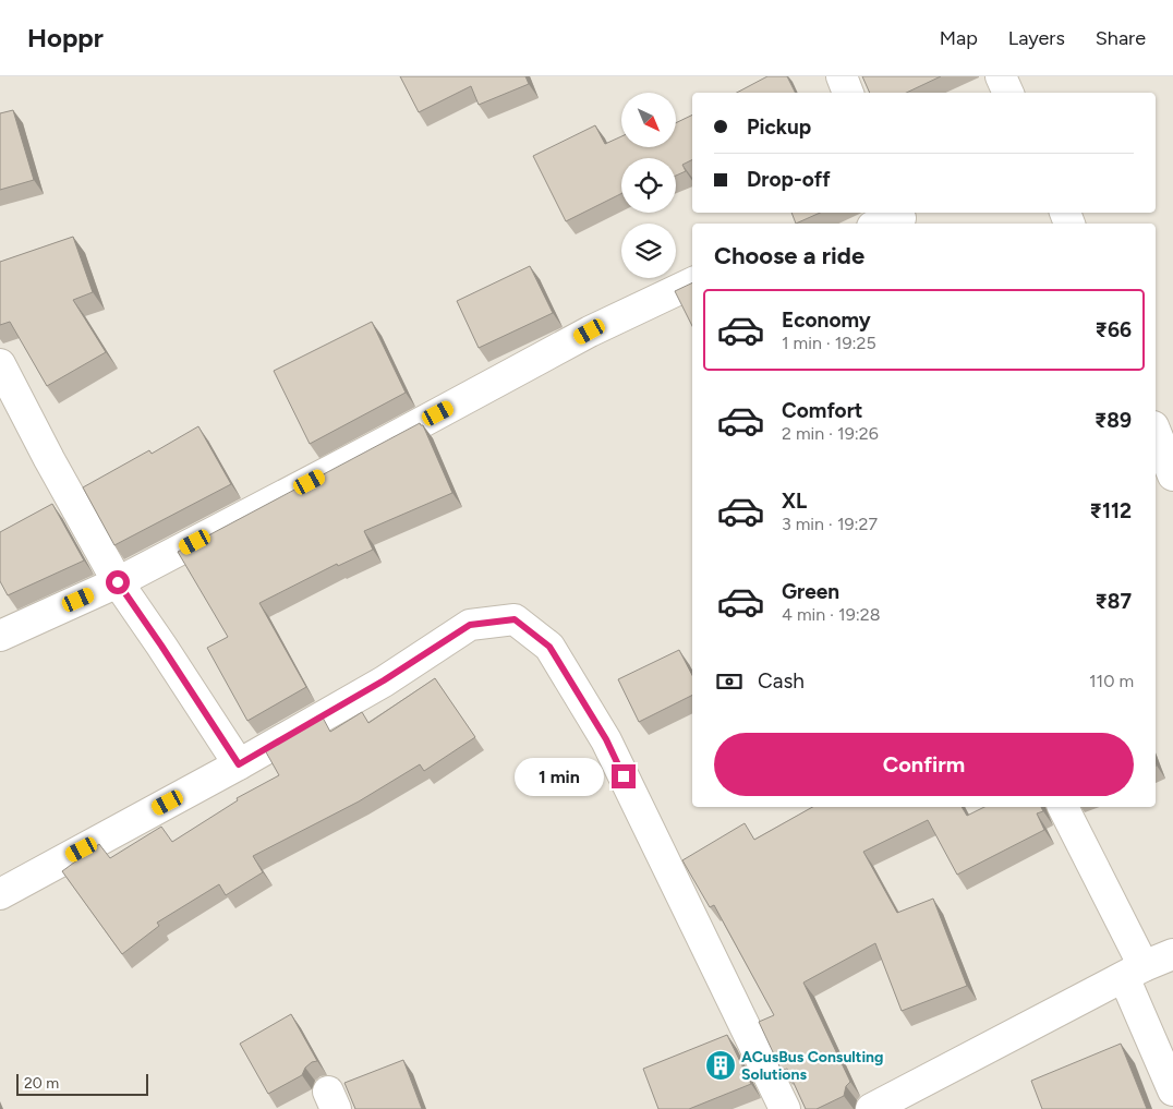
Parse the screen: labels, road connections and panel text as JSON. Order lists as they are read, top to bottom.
{
  "places": {
    "building": ["ACusBus Consulting Solutions"]
  },
  "scale_bar": "20 m",
  "north": "bottom right",
  "page": {
    "header": "Hoppr",
    "nav": ["Map", "Layers", "Share"],
    "banner": ["Pickup", "Drop-off"],
    "heading": "Choose a ride",
    "list": [
      {
        "name": "Economy",
        "note": "1 min · 19:25",
        "value": "₹66"
      },
      {
        "name": "Comfort",
        "note": "2 min · 19:26",
        "value": "₹89"
      },
      {
        "name": "XL",
        "note": "3 min · 19:27",
        "value": "₹112"
      },
      {
        "name": "Green",
        "note": "4 min · 19:28",
        "value": "₹87"
      }
    ],
    "pay": ["Cash", "110 m"],
    "buttons": "Confirm",
    "bubble": "1 min",
    "scale": "20 m"
  }
}
